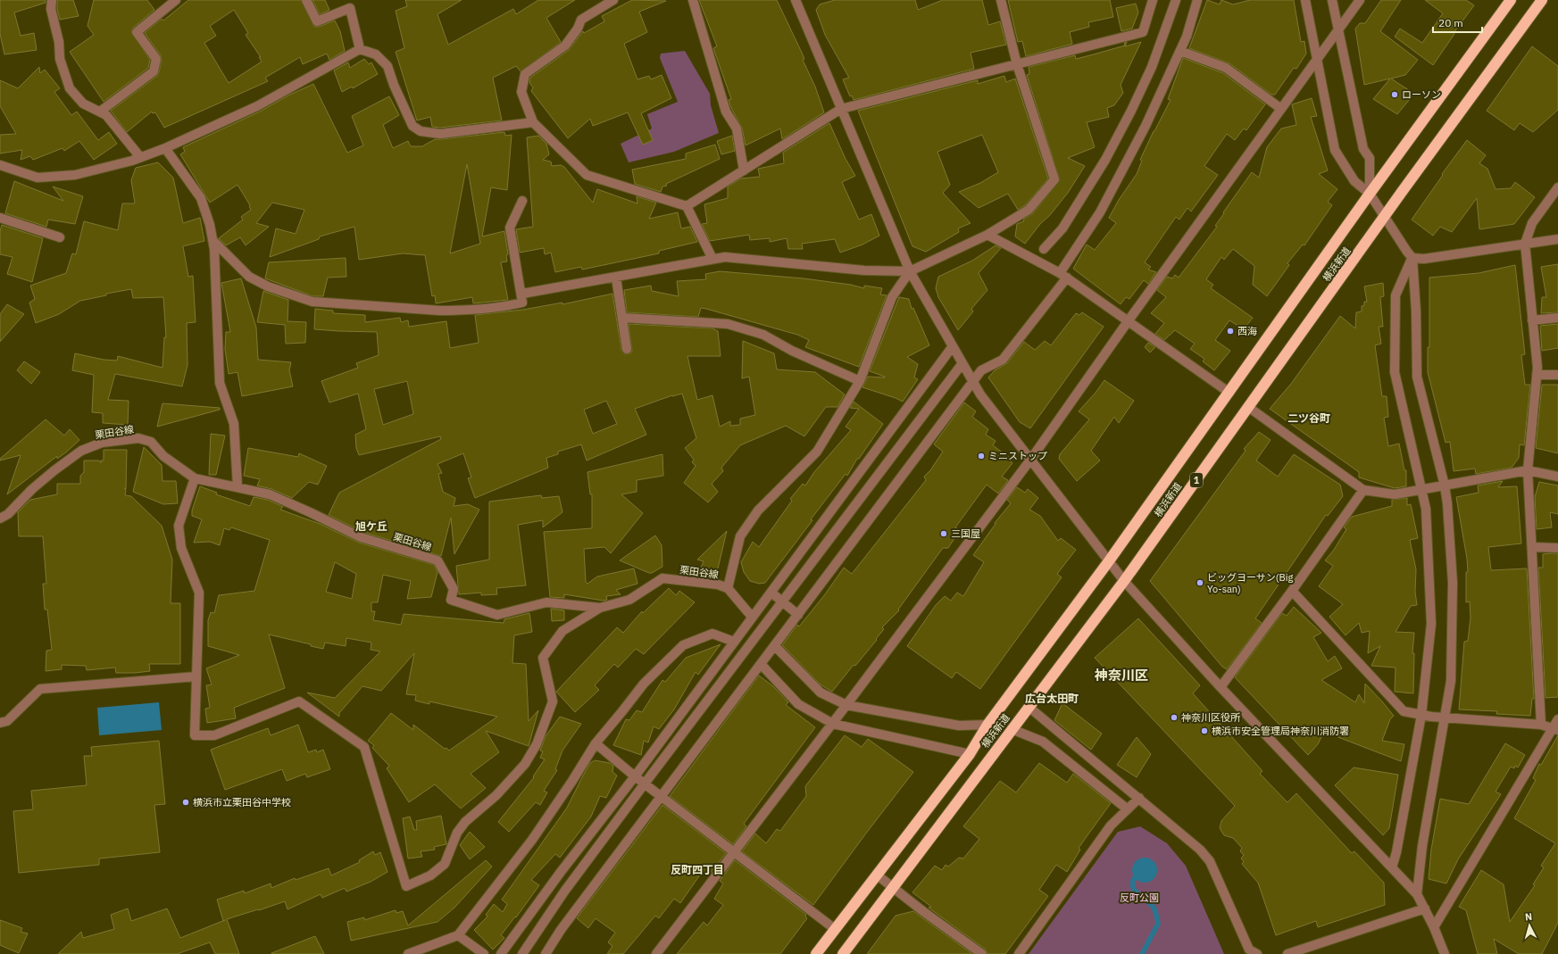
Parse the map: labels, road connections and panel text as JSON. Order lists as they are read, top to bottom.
{
  "streets": {
    "highway": ["横浜新道", "1"],
    "street": ["栗田谷線"]
  },
  "districts": [
    "二ツ谷町",
    "旭ケ丘",
    "神奈川区",
    "広台太田町",
    "反町四丁目"
  ],
  "parks": ["反町公園"],
  "places": [
    "ローソン",
    "西海",
    "ミニストップ",
    "三国屋",
    "ビッグヨーサン(Big Yo-san)",
    "神奈川区役所",
    "横浜市安全管理局神奈川消防署",
    "横浜市立栗田谷中学校"
  ],
  "scale_bar": "20 m",
  "north": "top"
}
